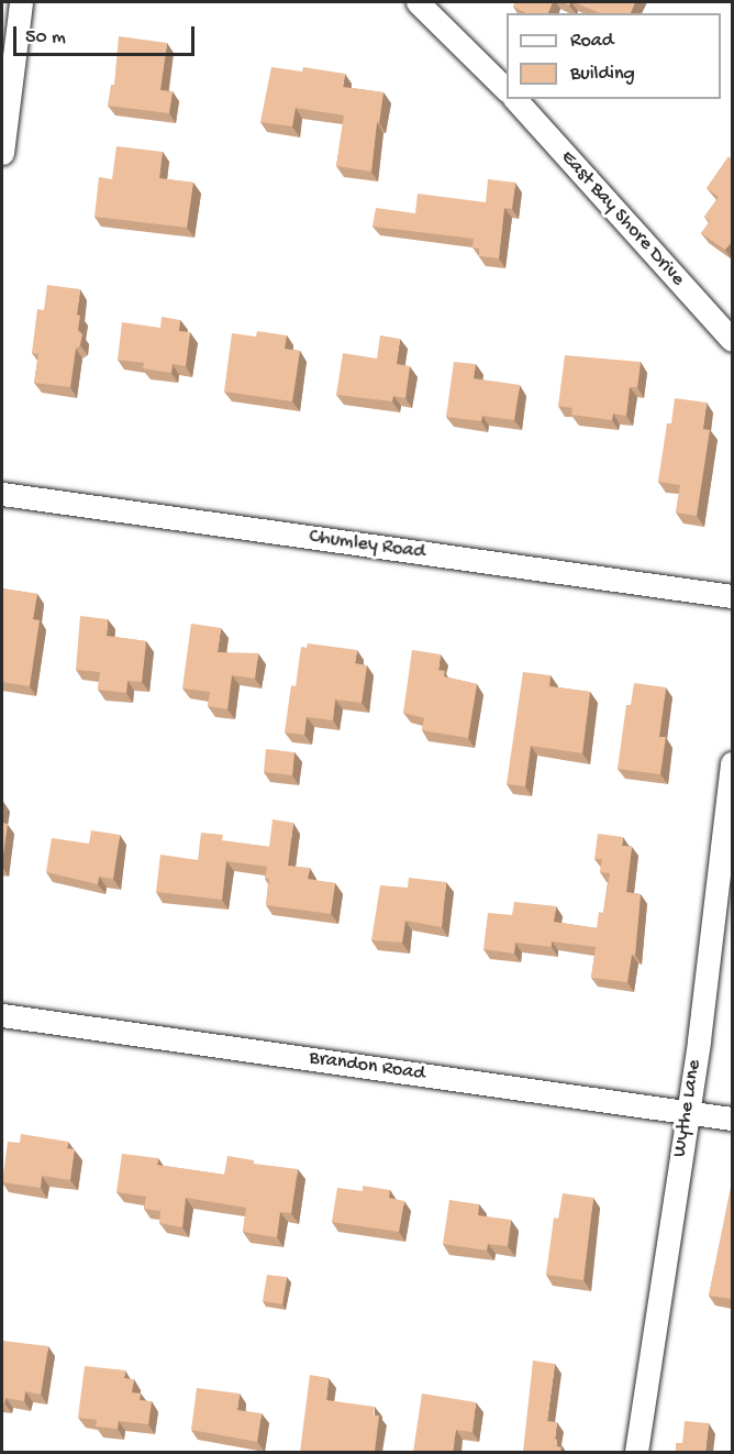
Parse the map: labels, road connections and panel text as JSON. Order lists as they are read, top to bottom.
{
  "streets": {
    "street": [
      "East Bay Shore Drive",
      "Chumley Road",
      "Brandon Road",
      "Wythe Lane"
    ]
  },
  "crossings": [
    ["Brandon Road", "Wythe Lane"]
  ],
  "legend": ["Road", "Building"],
  "scale_bar": "50 m"
}
